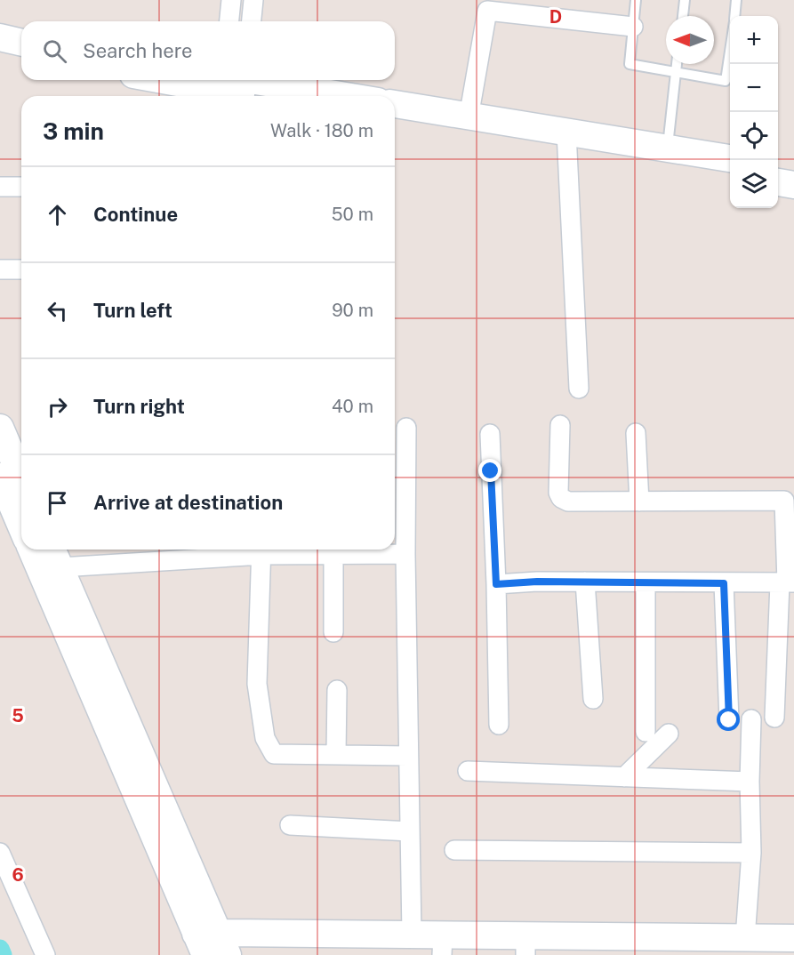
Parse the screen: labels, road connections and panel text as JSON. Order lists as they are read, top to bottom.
{
  "north": "left",
  "page": {
    "map_buttons": ["+", "−"],
    "search": "Search here",
    "heading": ["3 min", "Walk · 180 m"],
    "list": [
      ["Continue", "50 m"],
      ["Turn left", "90 m"],
      ["Turn right", "40 m"],
      "Arrive at destination"
    ]
  },
  "grid": {
    "columns": ["D"],
    "rows": ["5", "6"]
  }
}
